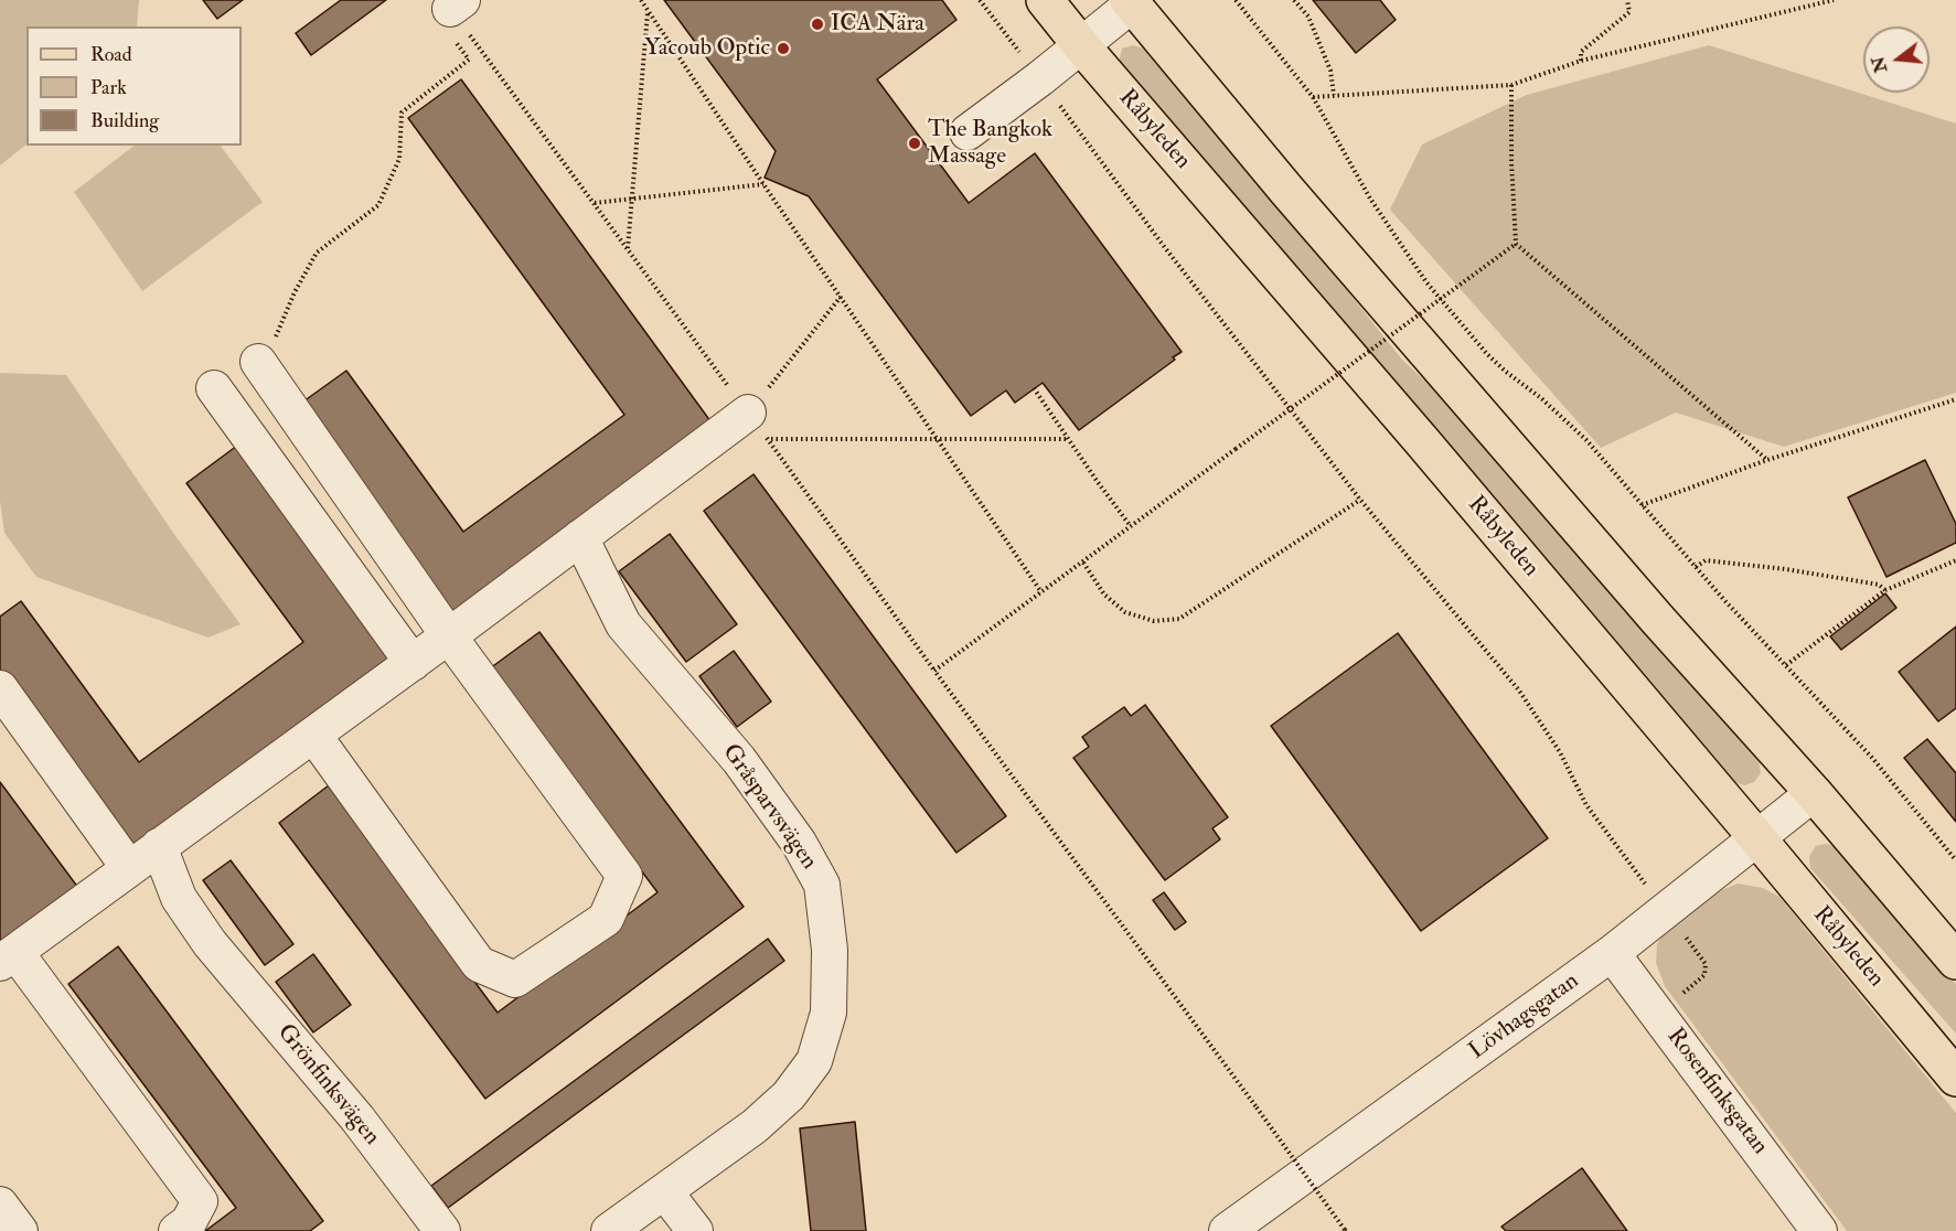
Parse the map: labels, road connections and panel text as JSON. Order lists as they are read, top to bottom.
{
  "streets": {
    "main road": ["Råbyleden"],
    "street": [
      "Gråsparvsvägen",
      "Lövhagsgatan",
      "Grönfinksvägen",
      "Rosenfinksgatan"
    ]
  },
  "crossings": [
    ["Råbyleden", "Lövhagsgatan"],
    ["Lövhagsgatan", "Rosenfinksgatan"]
  ],
  "places": ["ICA Nära", "Yacoub Optic", "The Bangkok Massage"],
  "legend": ["Road", "Park", "Building"],
  "north": "left"
}
